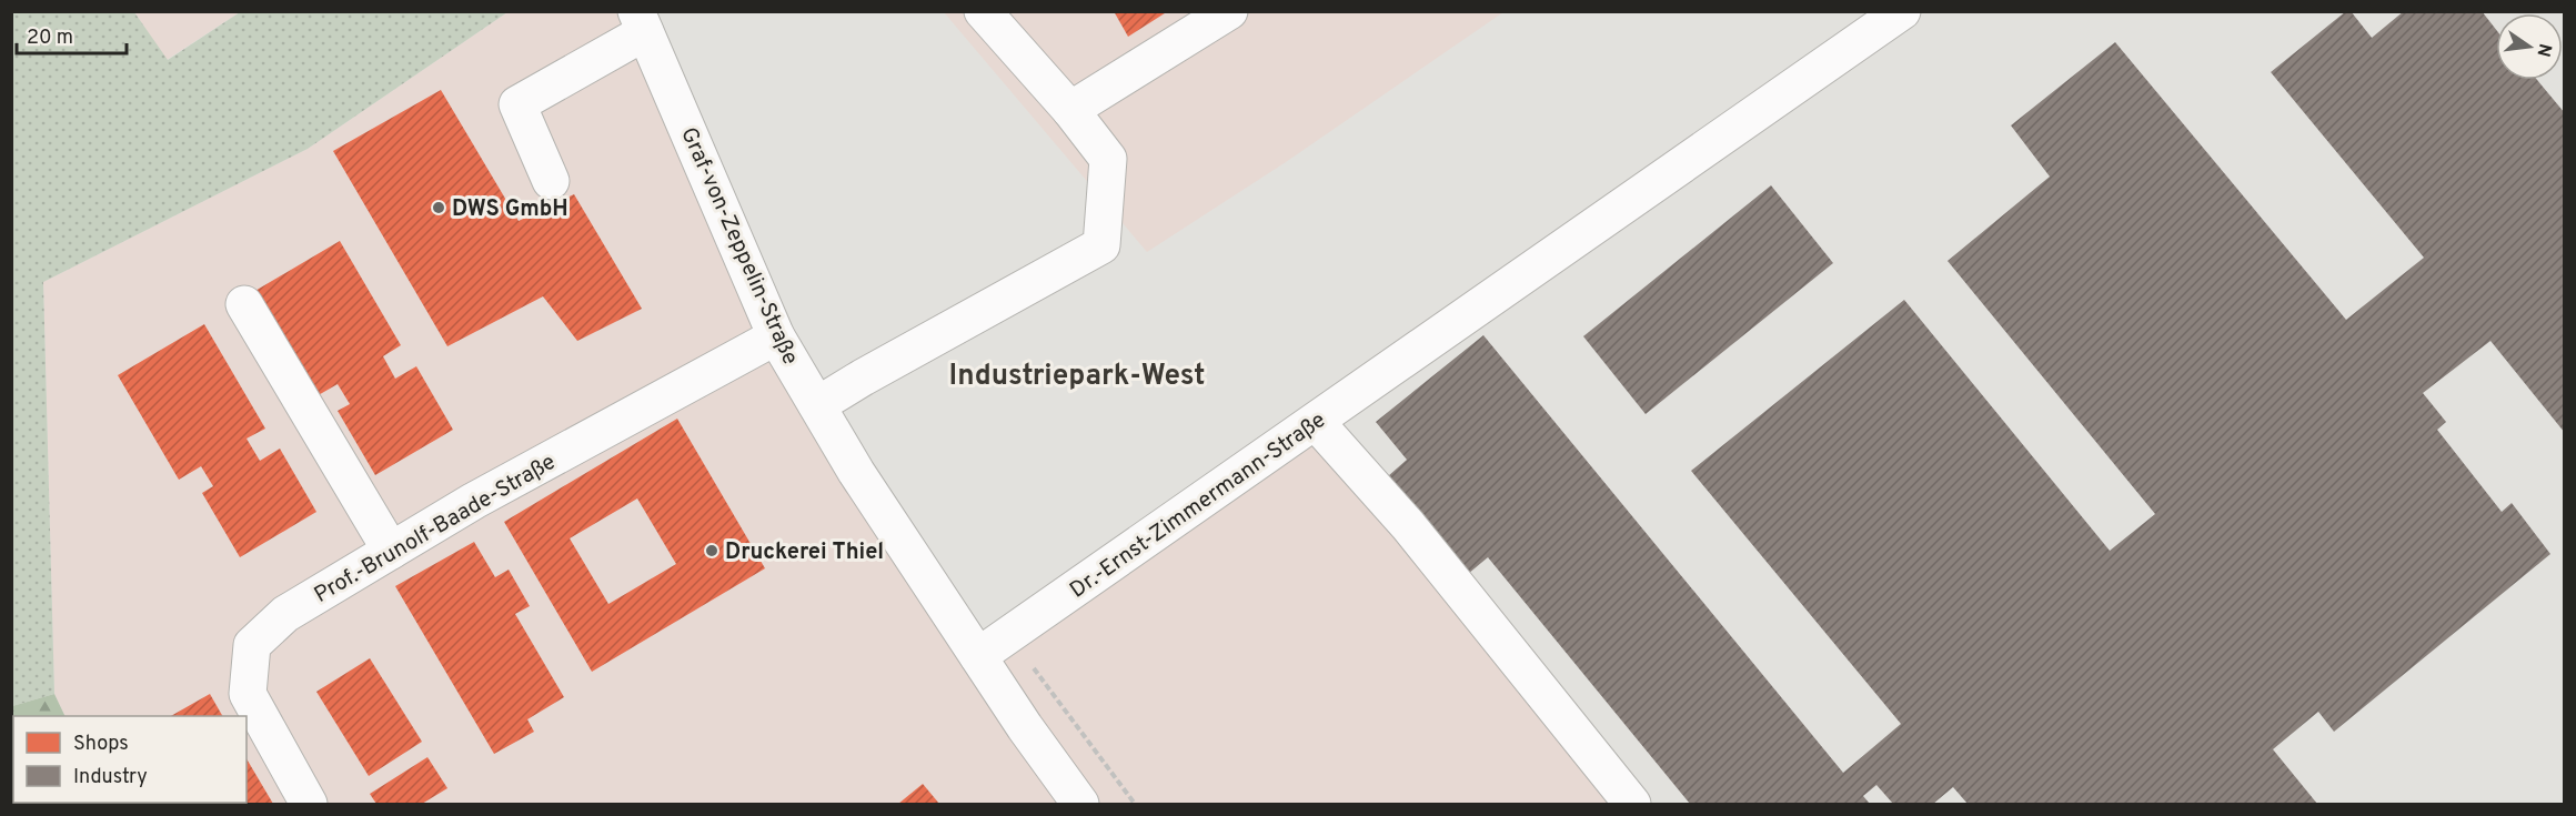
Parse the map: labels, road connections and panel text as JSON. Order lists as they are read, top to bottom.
{
  "streets": {
    "street": ["Graf-von-Zeppelin-Straße", "Dr.-Ernst-Zimmermann-Straße", "Prof.-Brunolf-Baade-Straße"]
  },
  "crossings": [
    ["Graf-von-Zeppelin-Straße", "Dr.-Ernst-Zimmermann-Straße"],
    ["Graf-von-Zeppelin-Straße", "Prof.-Brunolf-Baade-Straße"]
  ],
  "districts": ["Industriepark-West"],
  "places": ["DWS GmbH", "Druckerei Thiel"],
  "legend": ["Shops", "Industry"],
  "scale_bar": "20 m",
  "north": "right"
}
